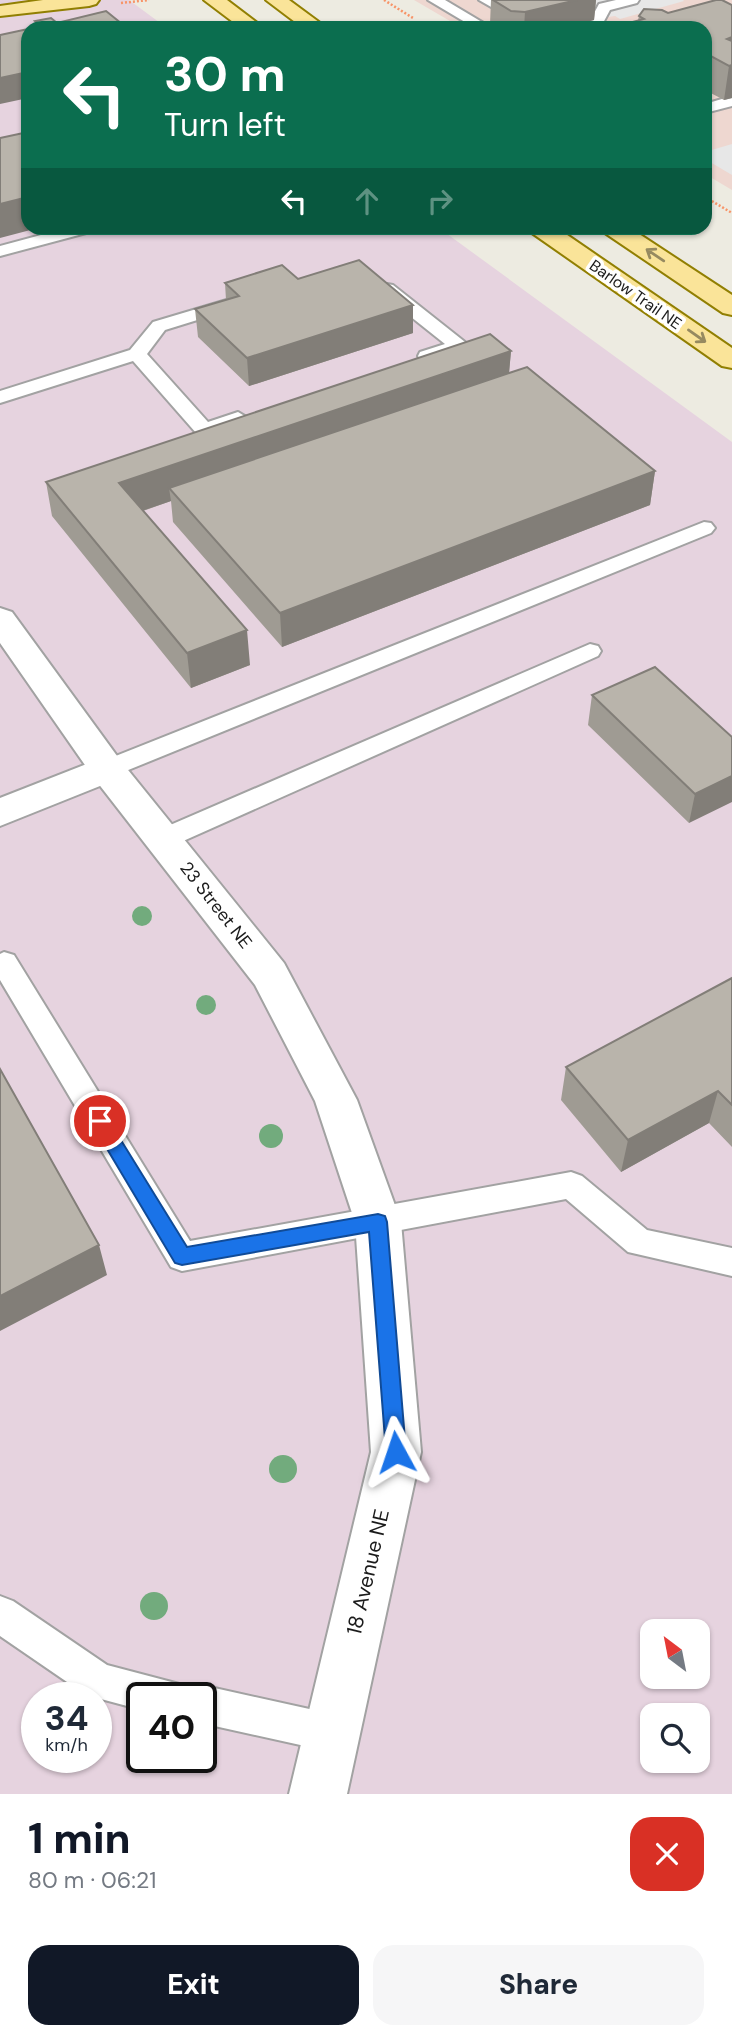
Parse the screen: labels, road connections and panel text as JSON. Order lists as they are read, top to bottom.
{
  "streets": {
    "main road": ["Barlow Trail NE"],
    "street": ["23 Street NE", "18 Avenue NE"]
  },
  "crossings": [
    ["23 Street NE", "18 Avenue NE"]
  ],
  "north": "top left",
  "page": {
    "turn": ["30 m", "Turn left"],
    "speed": "34 km/h",
    "limit": "40",
    "heading": ["1 min", "80 m · 06:21"],
    "buttons": ["Exit", "Share"]
  }
}
